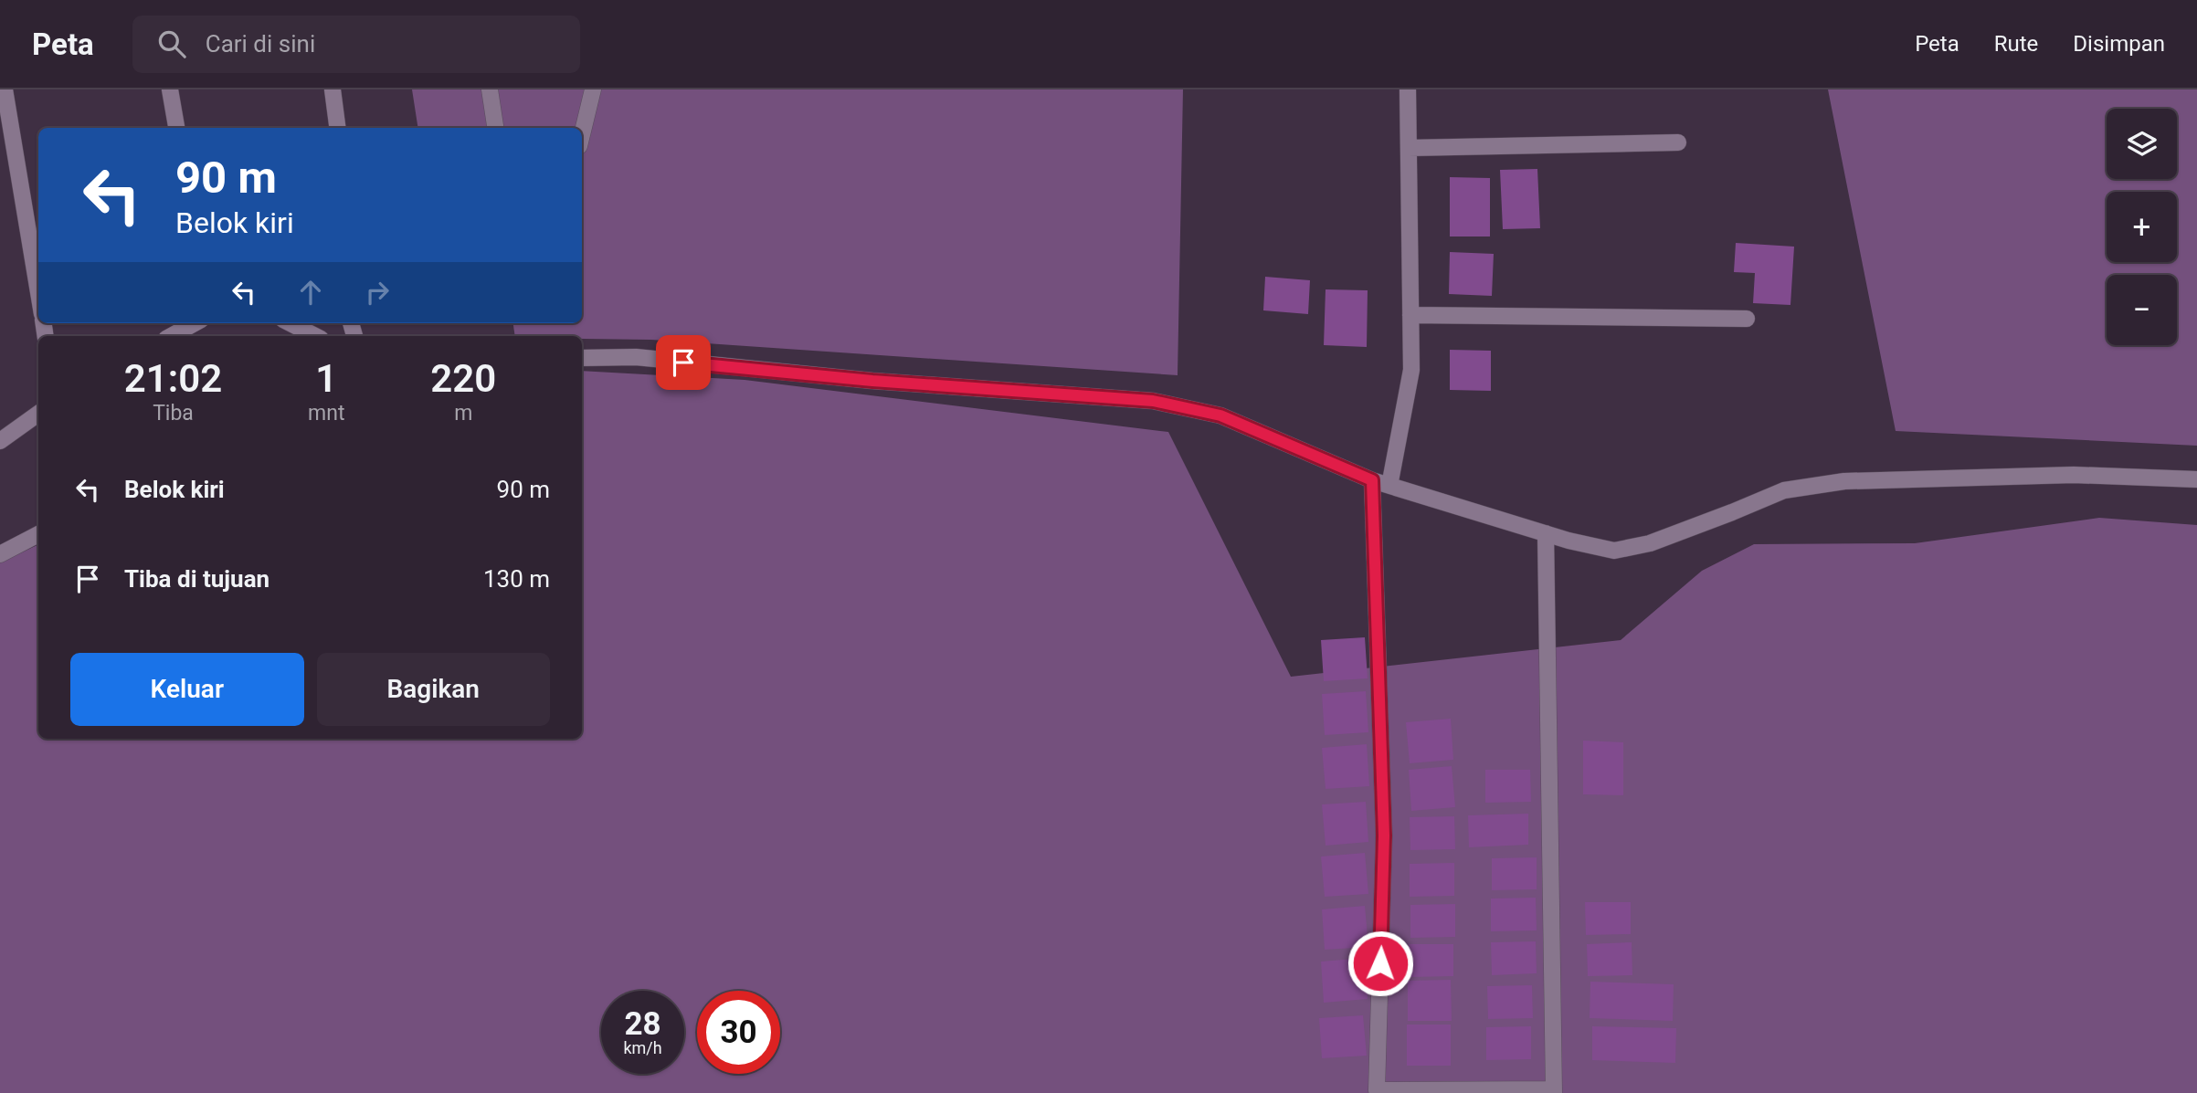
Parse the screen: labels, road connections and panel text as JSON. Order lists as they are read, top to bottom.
{
  "page": {
    "header": "Peta",
    "search": "Cari di sini",
    "nav": ["Peta", "Rute", "Disimpan"],
    "map_buttons": ["+", "−"],
    "turn": ["90 m", "Belok kiri"],
    "eta": [
      "21:02",
      "Tiba",
      "1",
      "mnt",
      "220",
      "m"
    ],
    "list": [
      {
        "name": "Belok kiri",
        "value": "90 m"
      },
      {
        "name": "Tiba di tujuan",
        "value": "130 m"
      }
    ],
    "buttons": ["Keluar", "Bagikan"],
    "speed": "28 km/h",
    "limit": "30"
  }
}
